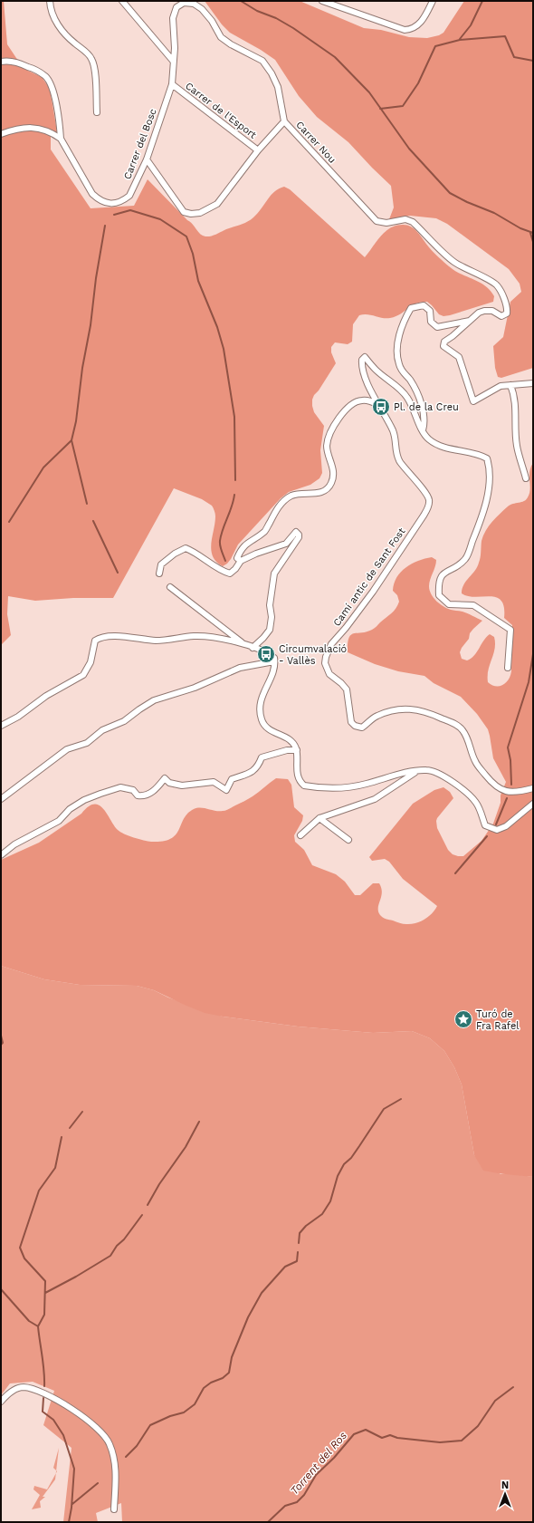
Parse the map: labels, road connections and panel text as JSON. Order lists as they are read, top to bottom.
{
  "streets": {
    "street": [
      "Carrer de l'Esport",
      "Carrer Nou",
      "Carrer del Bosc",
      "Camí antic de Sant Fost"
    ]
  },
  "crossings": [
    ["Carrer de l'Esport", "Carrer del Bosc"],
    ["Carrer Nou", "Carrer del Bosc"]
  ],
  "water": ["Torrent del Ros"],
  "places": {
    "bus stop": ["Pl. de la Creu", "Circumvalació - Vallès"],
    "place": ["Turó de Fra Rafel"]
  },
  "north": "top"
}
